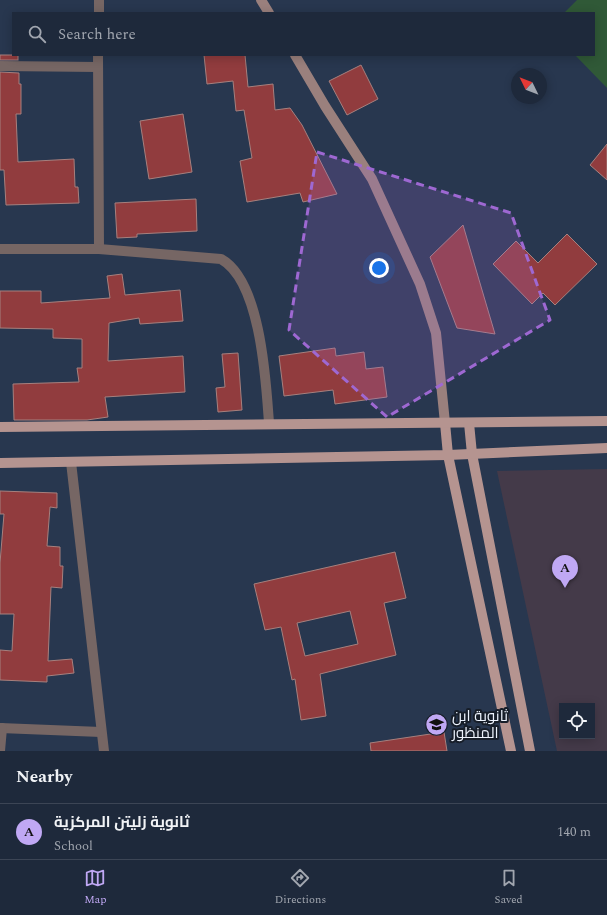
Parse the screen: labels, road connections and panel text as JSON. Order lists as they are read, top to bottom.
{
  "places": {
    "school or university": ["ثانوية ابن المنظور"]
  },
  "north": "top left",
  "page": {
    "search": "Search here",
    "pins": "A",
    "heading": "Nearby",
    "list": [
      {
        "mark": "A",
        "name": "ثانوية زليتن المركزية",
        "note": "School",
        "value": "140 m"
      }
    ],
    "nav": ["Map", "Directions", "Saved"]
  }
}
